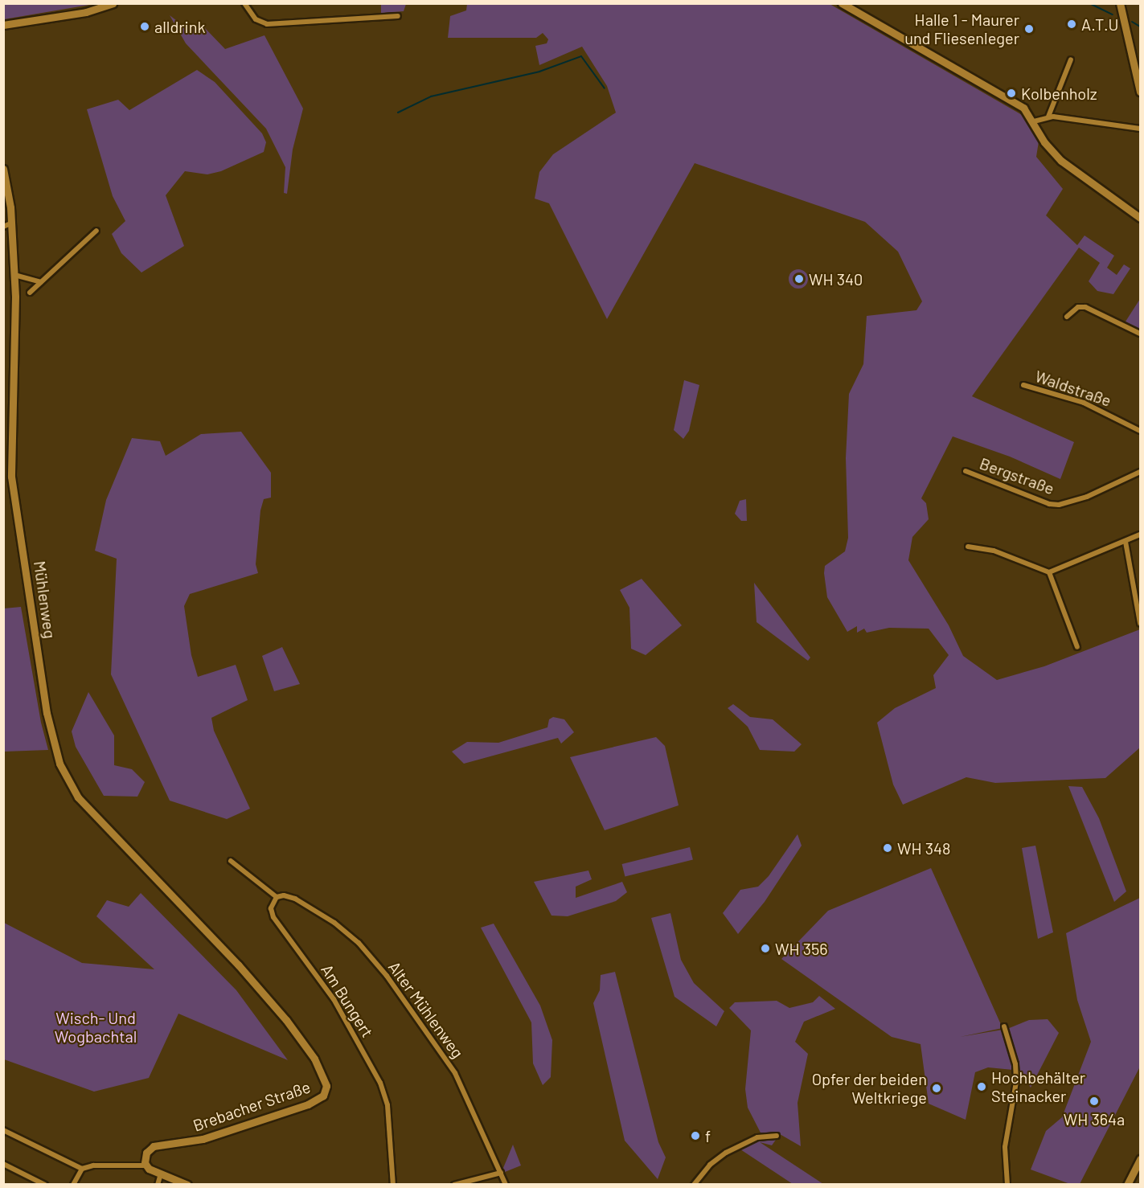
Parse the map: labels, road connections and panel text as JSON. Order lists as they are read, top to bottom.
{
  "streets": {
    "street": [
      "Waldstraße",
      "Bergstraße",
      "Mühlenweg",
      "Am Bungert",
      "Alter Mühlenweg",
      "Brebacher Straße"
    ]
  },
  "crossings": [
    ["Mühlenweg", "Brebacher Straße"],
    ["Am Bungert", "Alter Mühlenweg"]
  ],
  "parks": ["Wisch- Und Wogbachtal"],
  "places": [
    "A.T.U",
    "alldrink",
    "Halle 1 - Maurer und Fliesenleger",
    "Kolbenholz",
    "WH 340",
    "WH 348",
    "WH 356",
    "Hochbehälter Steinacker",
    "Opfer der beiden Weltkriege",
    "WH 364a",
    "f"
  ]
}
